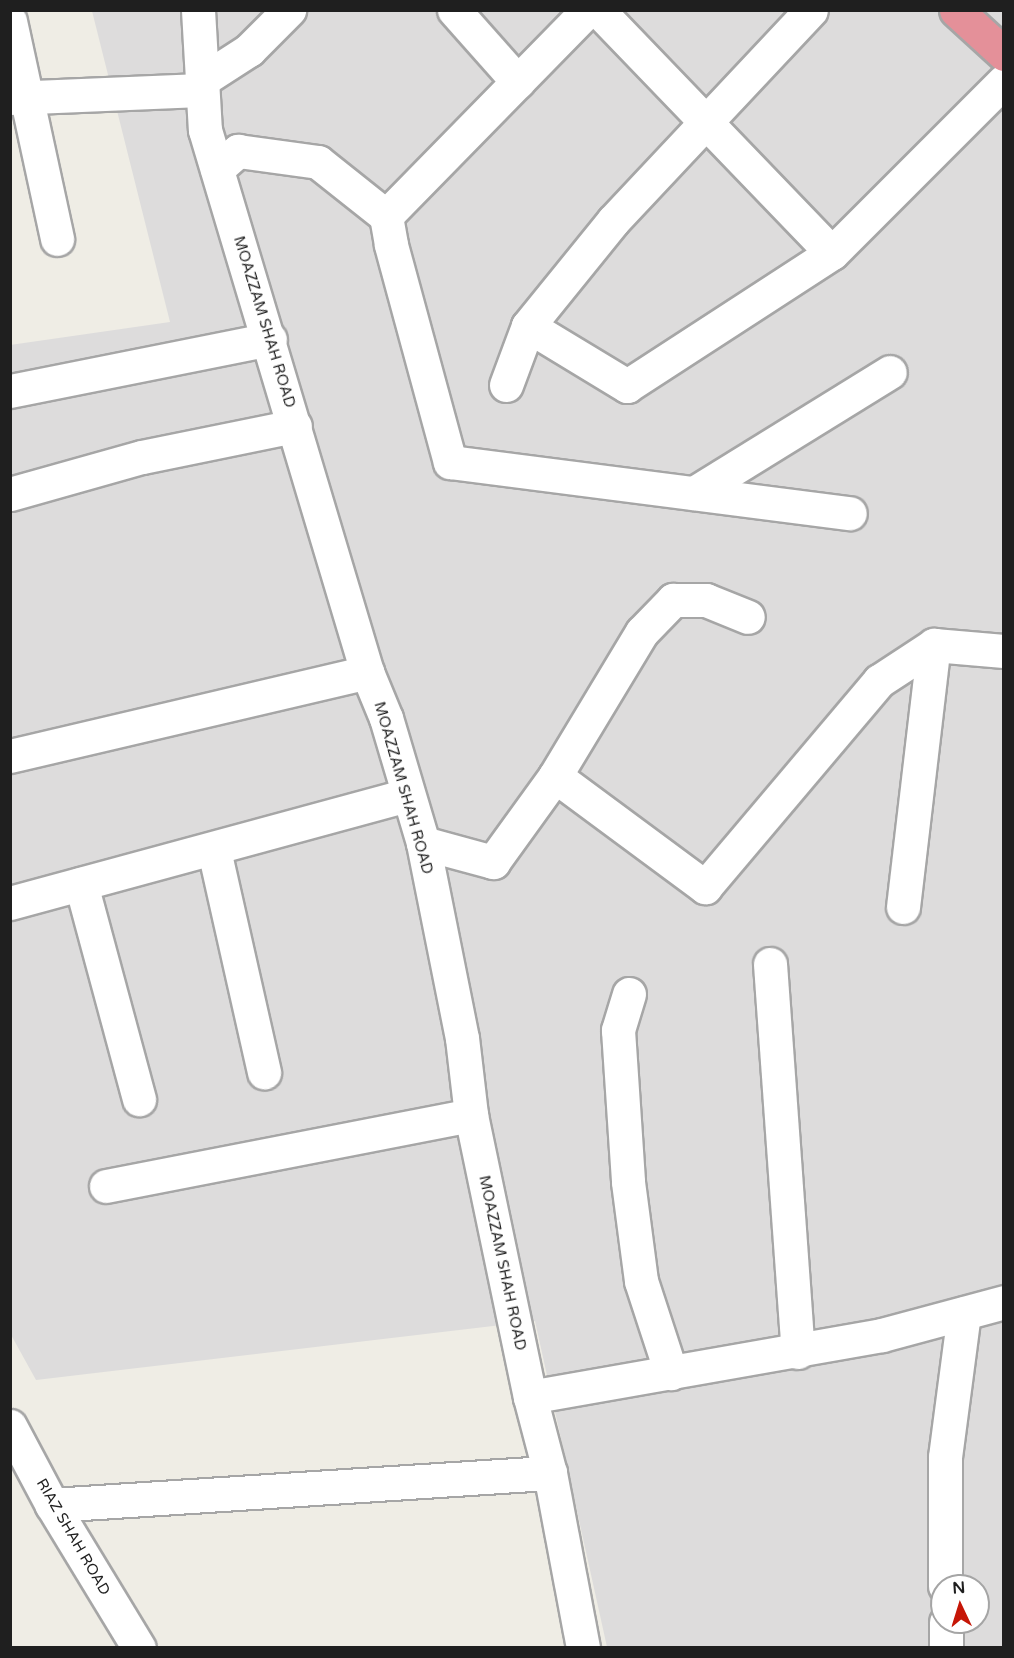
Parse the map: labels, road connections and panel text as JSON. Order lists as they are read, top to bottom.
{
  "streets": {
    "street": ["MOAZZAM SHAH ROAD", "RIAZ SHAH ROAD"]
  },
  "north": "top"
}
